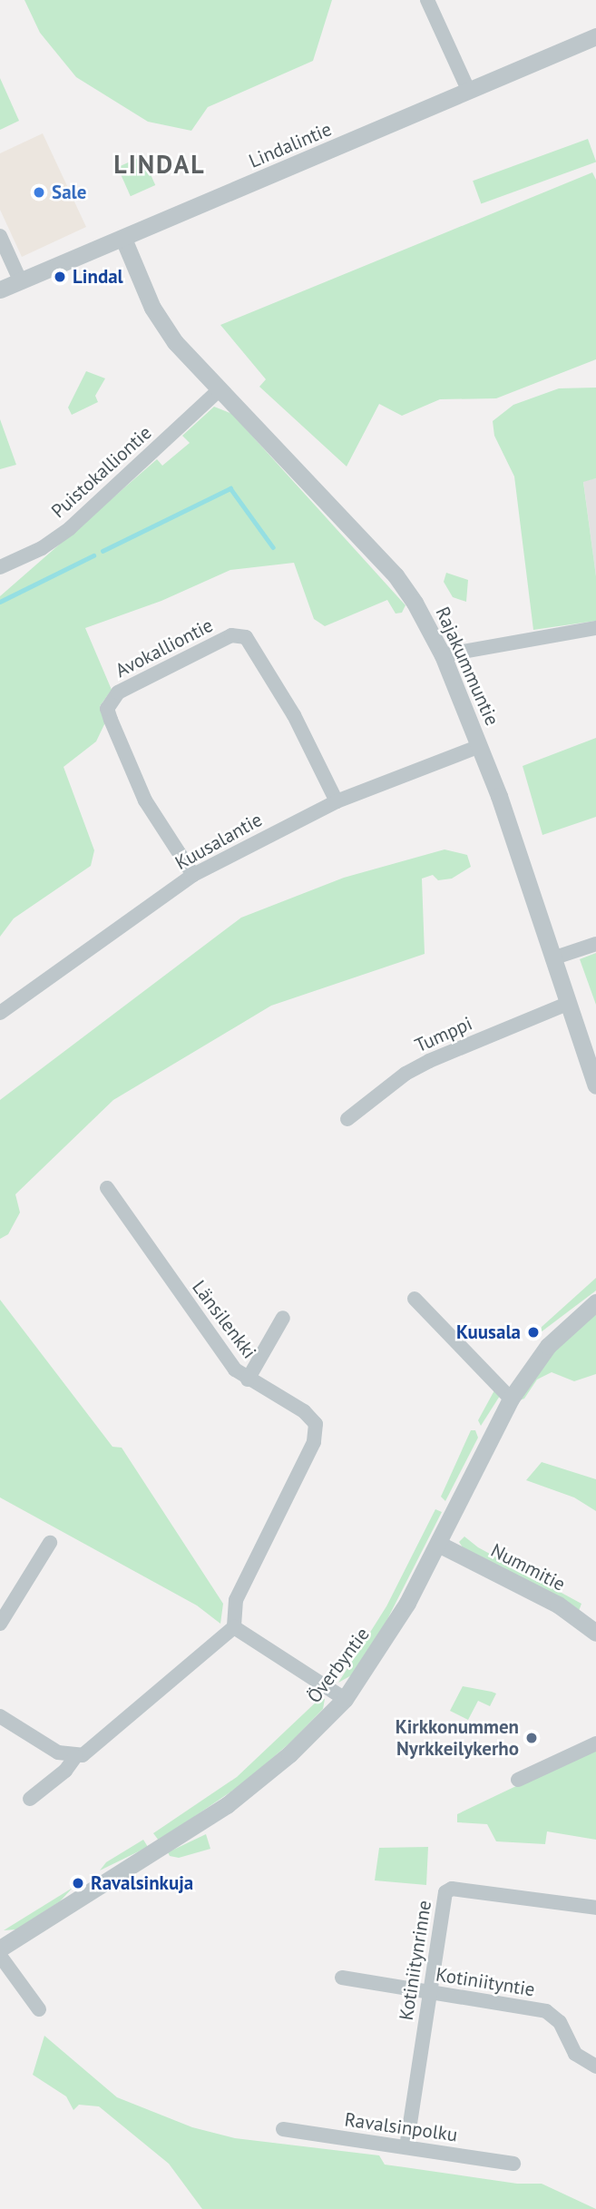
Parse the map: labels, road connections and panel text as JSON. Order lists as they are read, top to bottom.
{
  "streets": {
    "street": [
      "Lindalintie",
      "Puistokalliontie",
      "Avokalliontie",
      "Rajakummuntie",
      "Kuusalantie",
      "Tumppi",
      "Länsilenkki",
      "Nummitie",
      "Överbyntie",
      "Kotiniitynrinne",
      "Kotiniityntie",
      "Ravalsinpolku"
    ]
  },
  "crossings": [
    ["Lindalintie", "Rajakummuntie"],
    ["Puistokalliontie", "Rajakummuntie"],
    ["Avokalliontie", "Kuusalantie"],
    ["Rajakummuntie", "Kuusalantie"],
    ["Rajakummuntie", "Tumppi"],
    ["Nummitie", "Överbyntie"],
    ["Kotiniitynrinne", "Kotiniityntie"],
    ["Kotiniitynrinne", "Ravalsinpolku"]
  ],
  "districts": ["LINDAL"],
  "places": [
    "Sale",
    "Lindal",
    "Kuusala",
    "Kirkkonummen Nyrkkeilykerho",
    "Ravalsinkuja"
  ]
}
